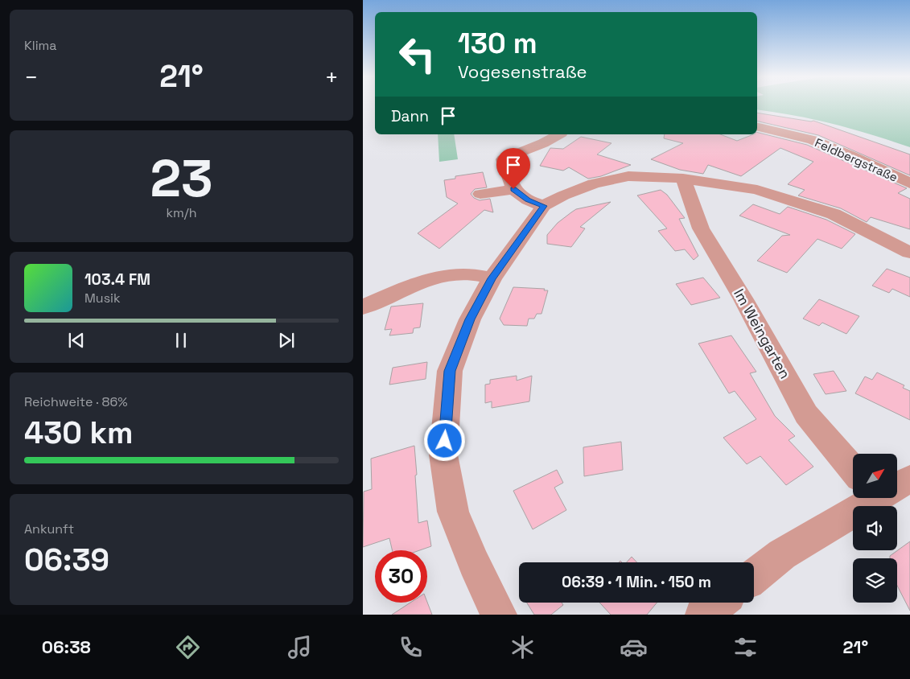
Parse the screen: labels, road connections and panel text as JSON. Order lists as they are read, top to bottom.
{
  "streets": {
    "street": ["Feldbergstraße", "Im Weingarten"]
  },
  "north": "top right",
  "page": {
    "tile": [
      "Klima",
      ["23", "km/h"],
      ["Reichweite · 86%", "430 km"],
      ["Ankunft", "06:39"]
    ],
    "turn": ["130 m", "Vogesenstraße"],
    "heat": ["−", "21°", "+"],
    "then": "Dann",
    "song": ["103.4 FM", "Musik"],
    "limit": "30",
    "trip": "06:39 · 1 Min. · 150 m",
    "tabs": ["06:38", "21°"]
  }
}
